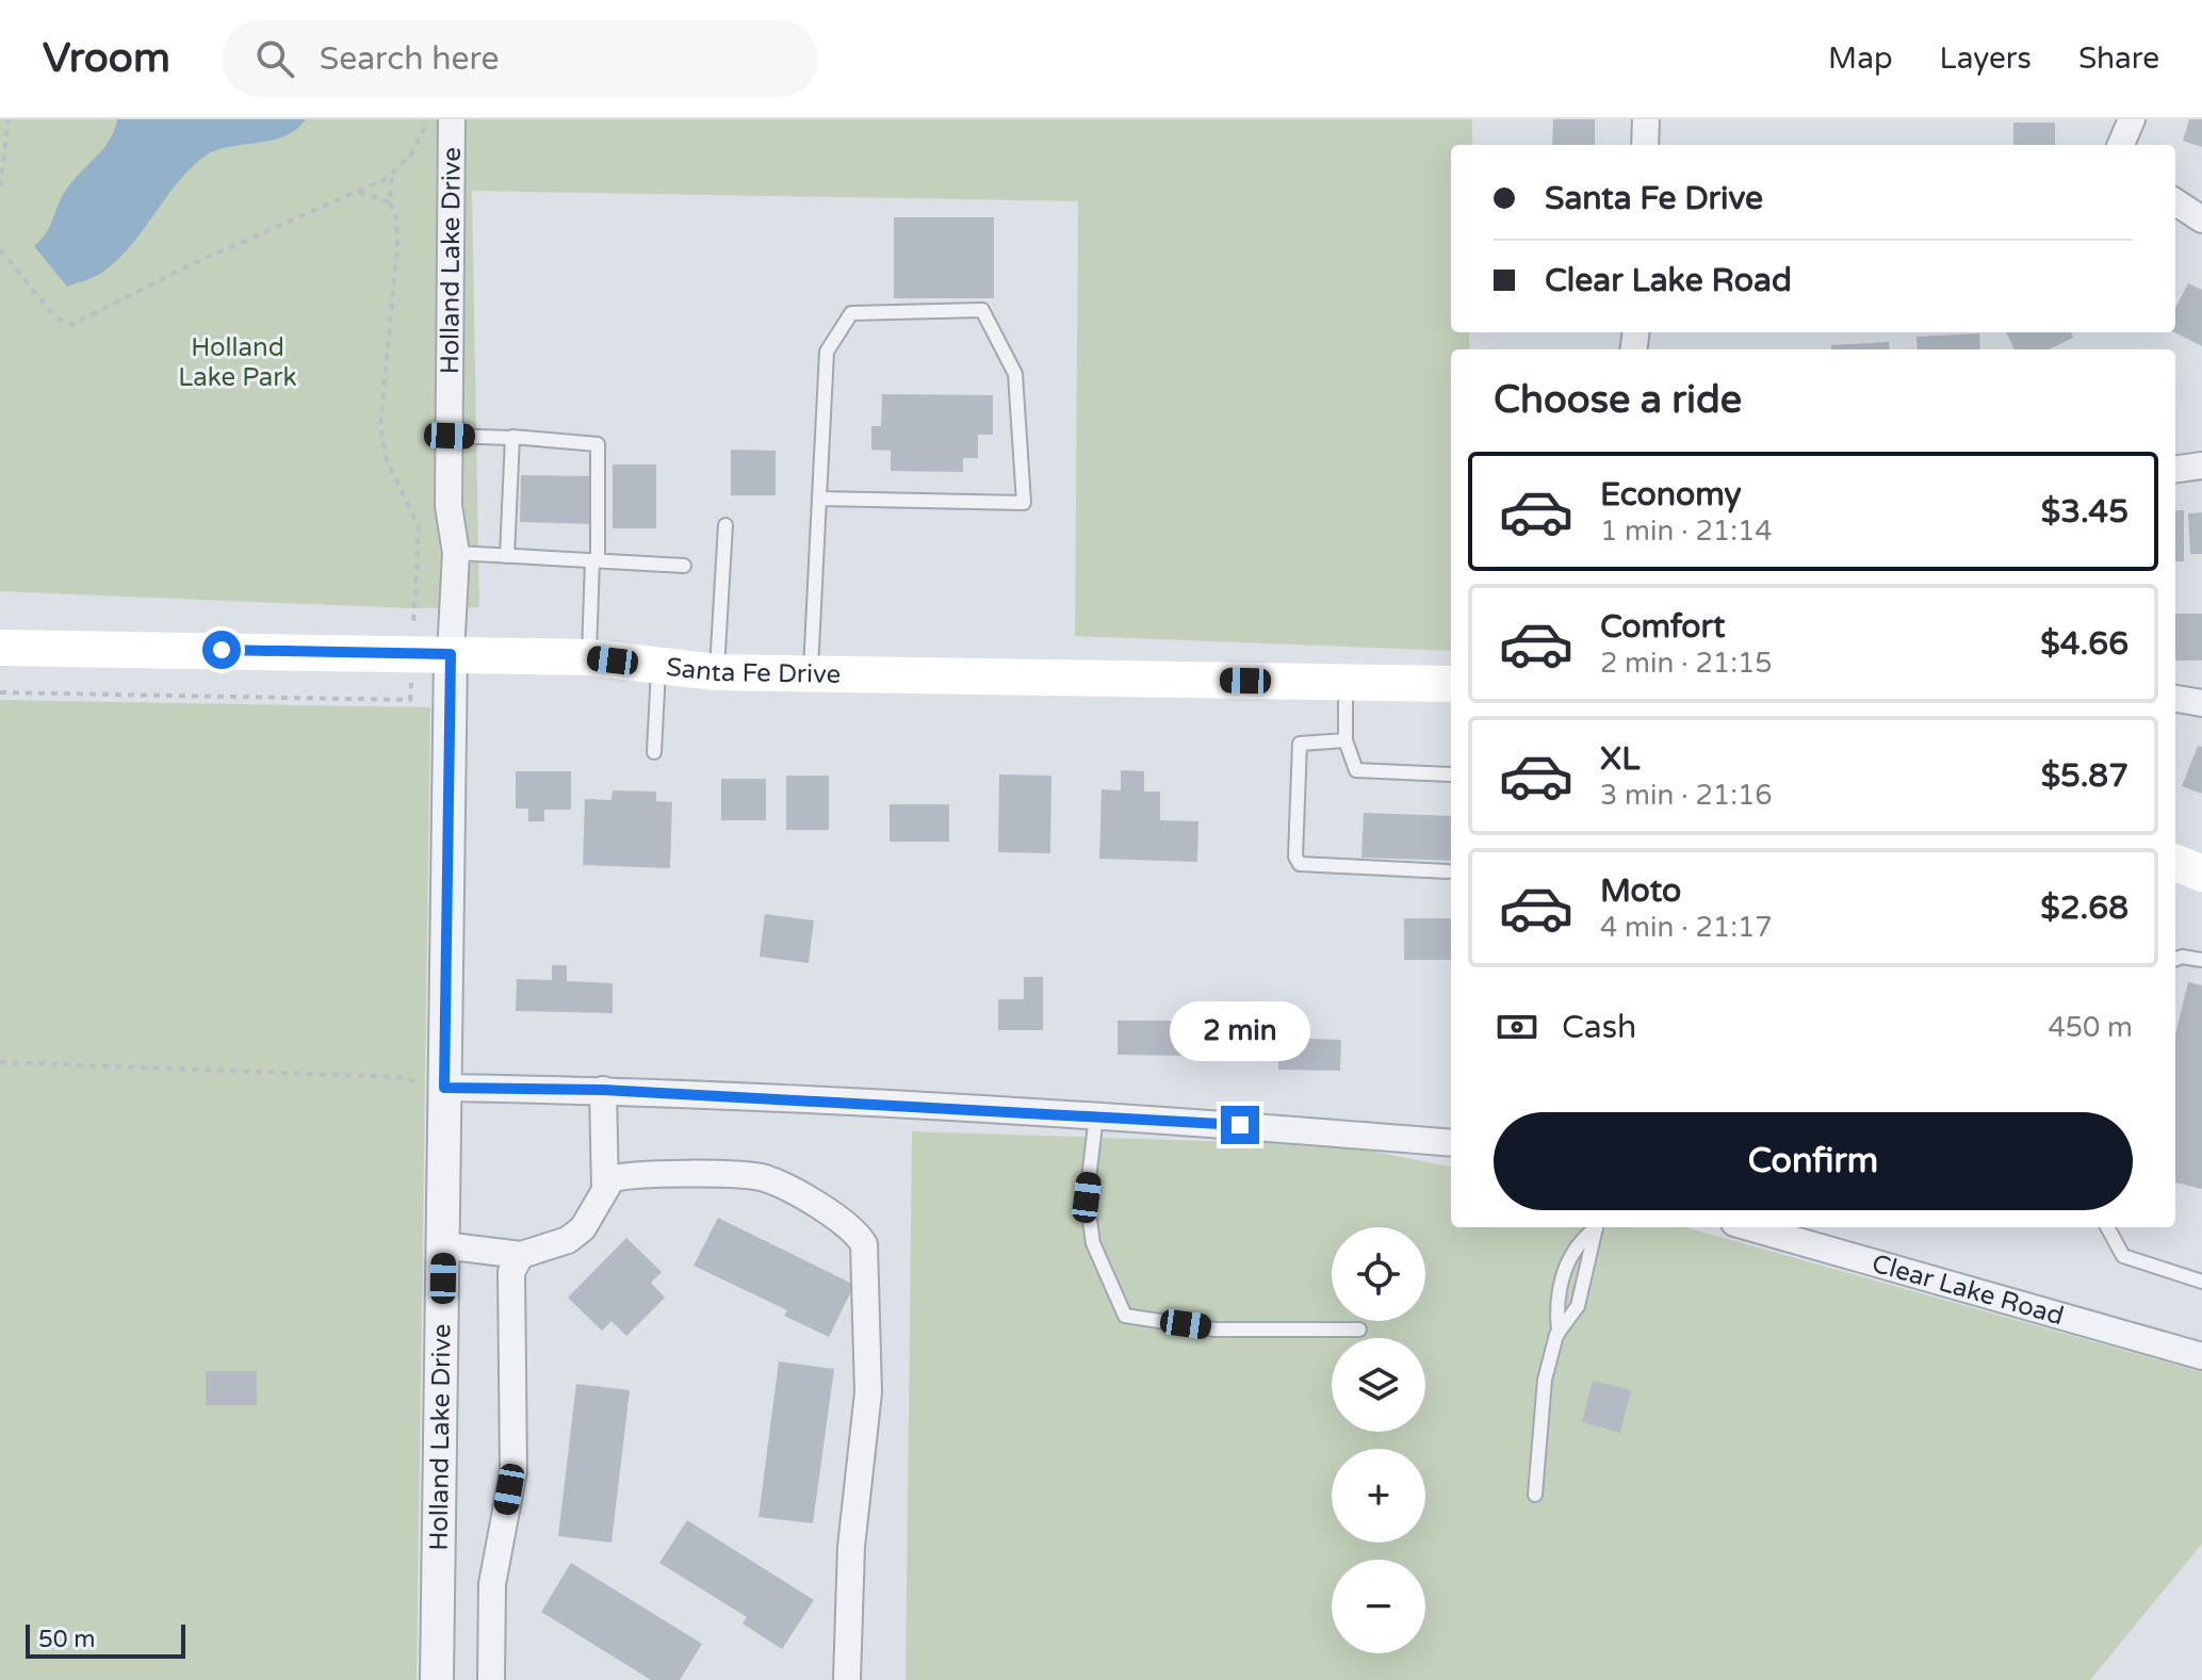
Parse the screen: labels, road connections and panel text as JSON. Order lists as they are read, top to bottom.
{
  "streets": {
    "main road": ["Santa Fe Drive"],
    "street": ["Holland Lake Drive", "Clear Lake Road"]
  },
  "crossings": [
    ["Holland Lake Drive", "Santa Fe Drive"]
  ],
  "parks": ["Holland Lake Park"],
  "scale_bar": "50 m",
  "page": {
    "header": "Vroom",
    "search": "Search here",
    "nav": ["Map", "Layers", "Share"],
    "banner": ["Santa Fe Drive", "Clear Lake Road"],
    "heading": "Choose a ride",
    "list": [
      {
        "name": "Economy",
        "note": "1 min · 21:14",
        "value": "$3.45"
      },
      {
        "name": "Comfort",
        "note": "2 min · 21:15",
        "value": "$4.66"
      },
      {
        "name": "XL",
        "note": "3 min · 21:16",
        "value": "$5.87"
      },
      {
        "name": "Moto",
        "note": "4 min · 21:17",
        "value": "$2.68"
      }
    ],
    "pay": ["Cash", "450 m"],
    "bubble": "2 min",
    "buttons": "Confirm",
    "map_buttons": ["+", "−"],
    "scale": "50 m"
  }
}
